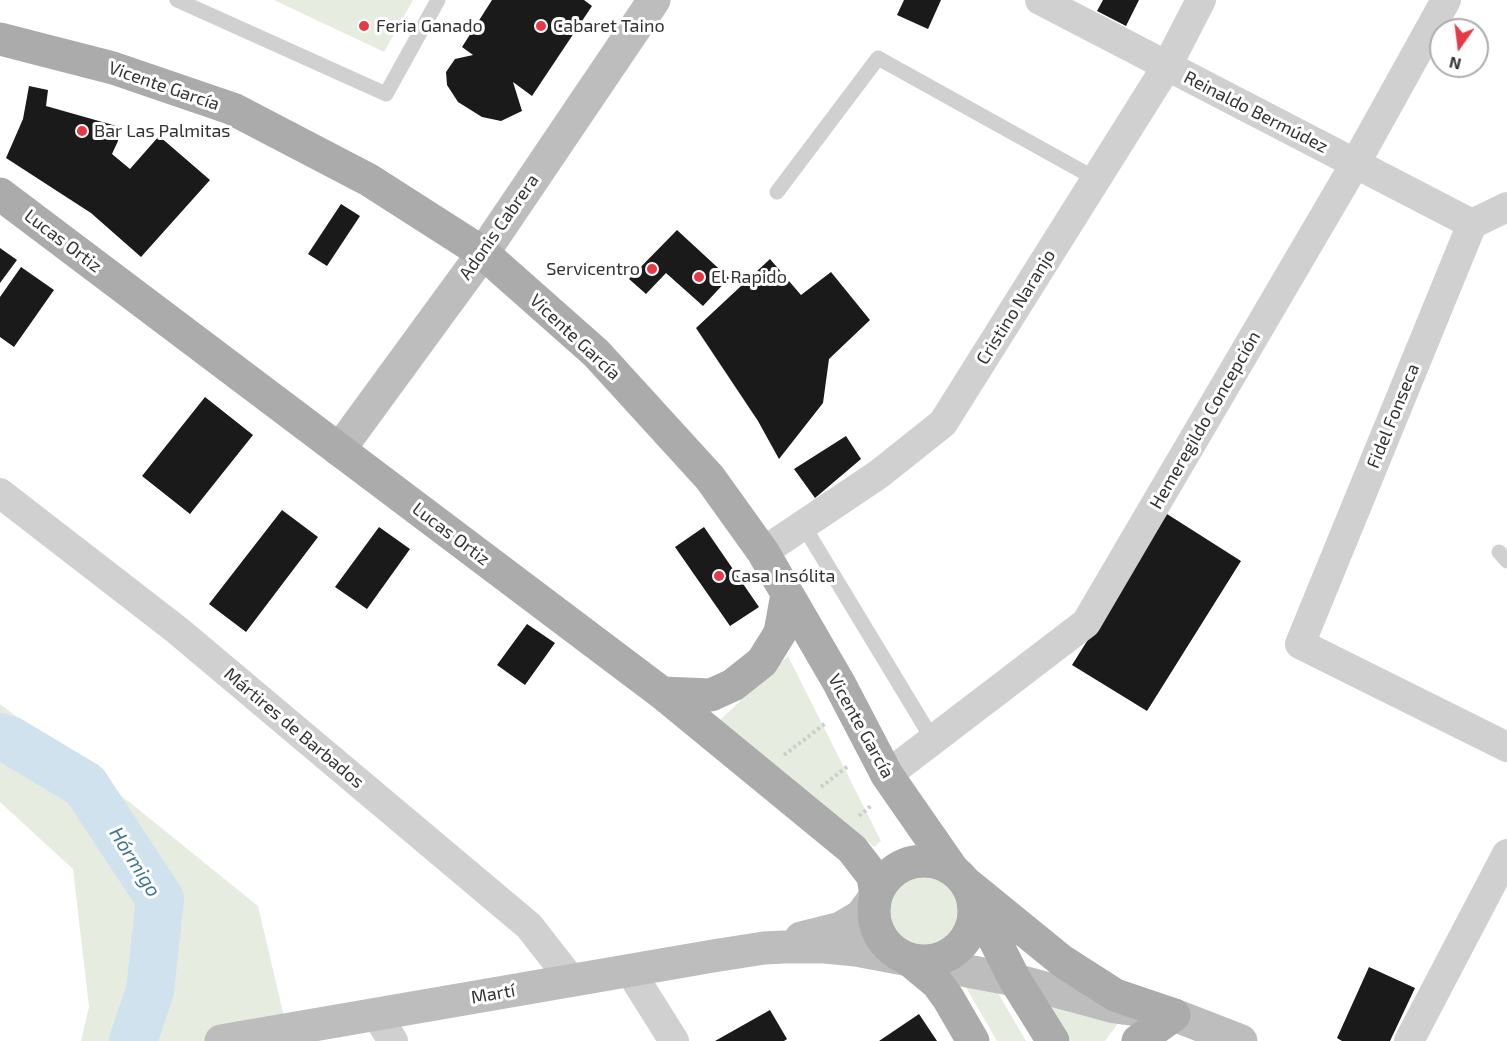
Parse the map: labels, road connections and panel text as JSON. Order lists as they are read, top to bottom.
{
  "streets": {
    "main road": [
      "Vicente García",
      "Adonis Cabrera",
      "Lucas Ortiz",
      "Martí"
    ],
    "street": [
      "Reinaldo Bermúdez",
      "Cristino Naranjo",
      "Fidel Fonseca",
      "Hemeregildo Concepción",
      "Mártires de Barbados"
    ]
  },
  "crossings": [
    ["Vicente García", "Adonis Cabrera"],
    ["Vicente García", "Cristino Naranjo"],
    ["Vicente García", "Hemeregildo Concepción"],
    ["Reinaldo Bermúdez", "Cristino Naranjo"],
    ["Reinaldo Bermúdez", "Fidel Fonseca"],
    ["Reinaldo Bermúdez", "Hemeregildo Concepción"],
    ["Adonis Cabrera", "Lucas Ortiz"],
    ["Lucas Ortiz", "Martí"],
    ["Mártires de Barbados", "Martí"]
  ],
  "water": ["Hórmigo"],
  "places": [
    "Feria Ganado",
    "Cabaret Taino",
    "Bar Las Palmitas",
    "Servicentro",
    "El Rapido",
    "Casa Insólita"
  ],
  "north": "bottom"
}
